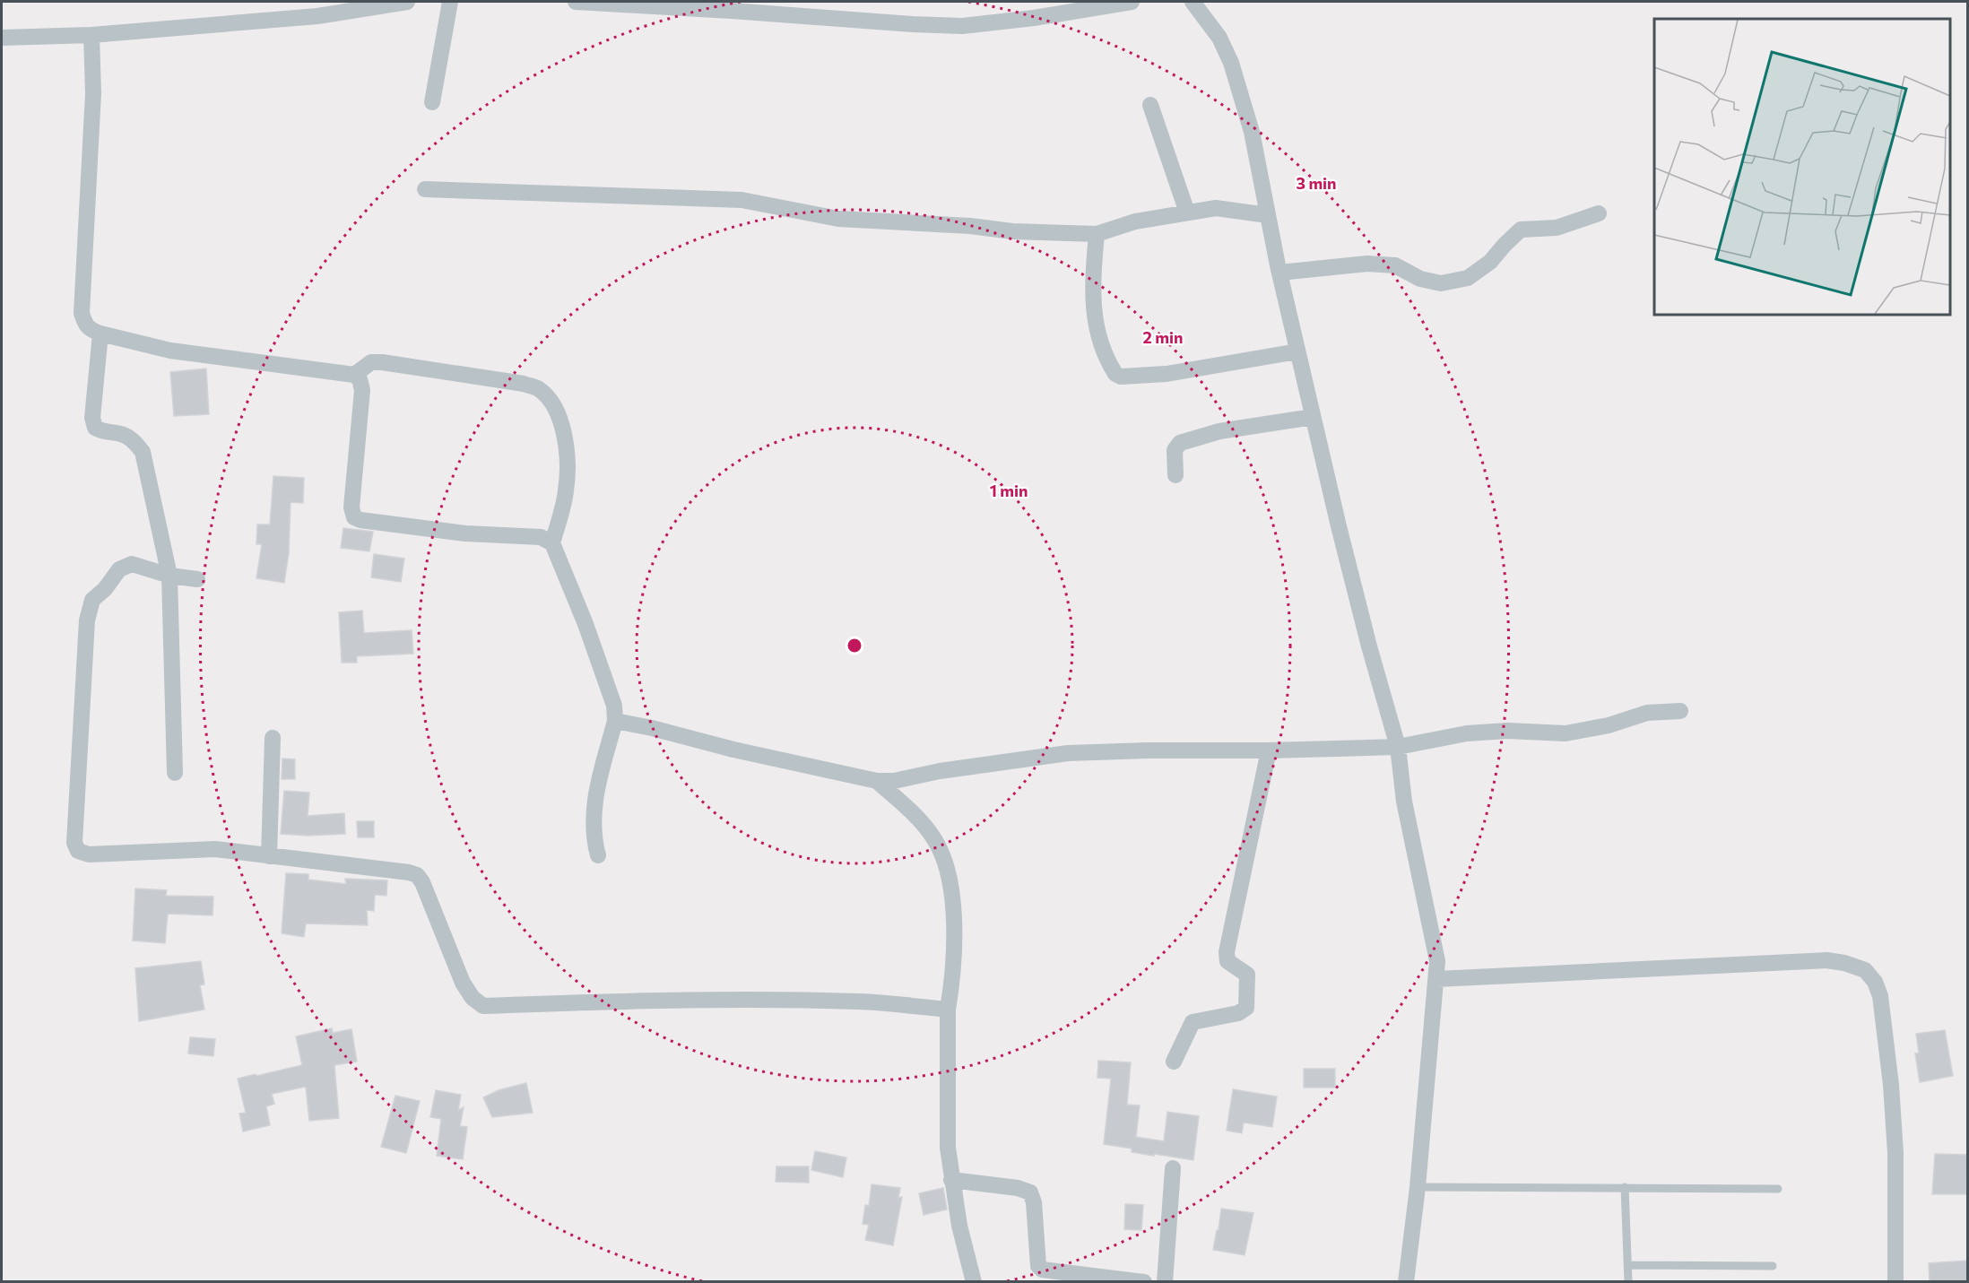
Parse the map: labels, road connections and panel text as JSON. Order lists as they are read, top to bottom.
{
  "rings": ["3 min", "2 min", "1 min"]
}
